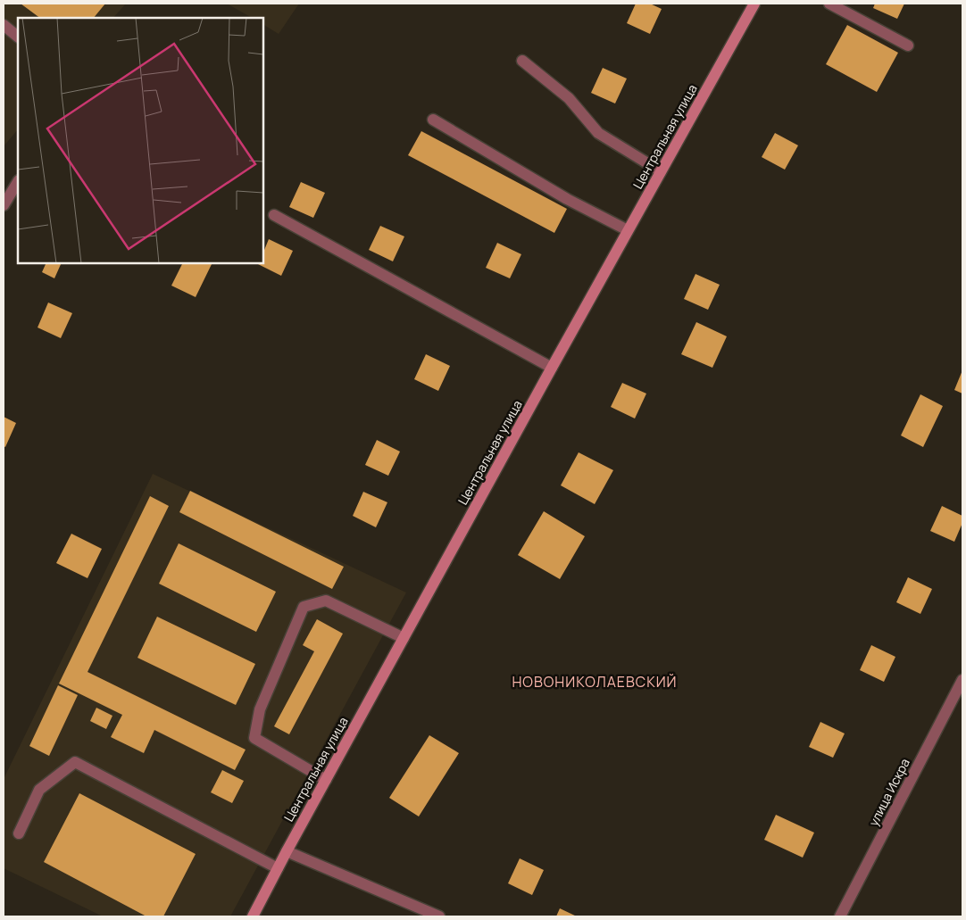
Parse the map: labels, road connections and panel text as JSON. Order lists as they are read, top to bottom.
{
  "streets": {
    "main road": ["Центральная улица"],
    "street": ["улица Искра"]
  },
  "districts": ["НОВОНИКОЛАЕВСКИЙ"]
}
